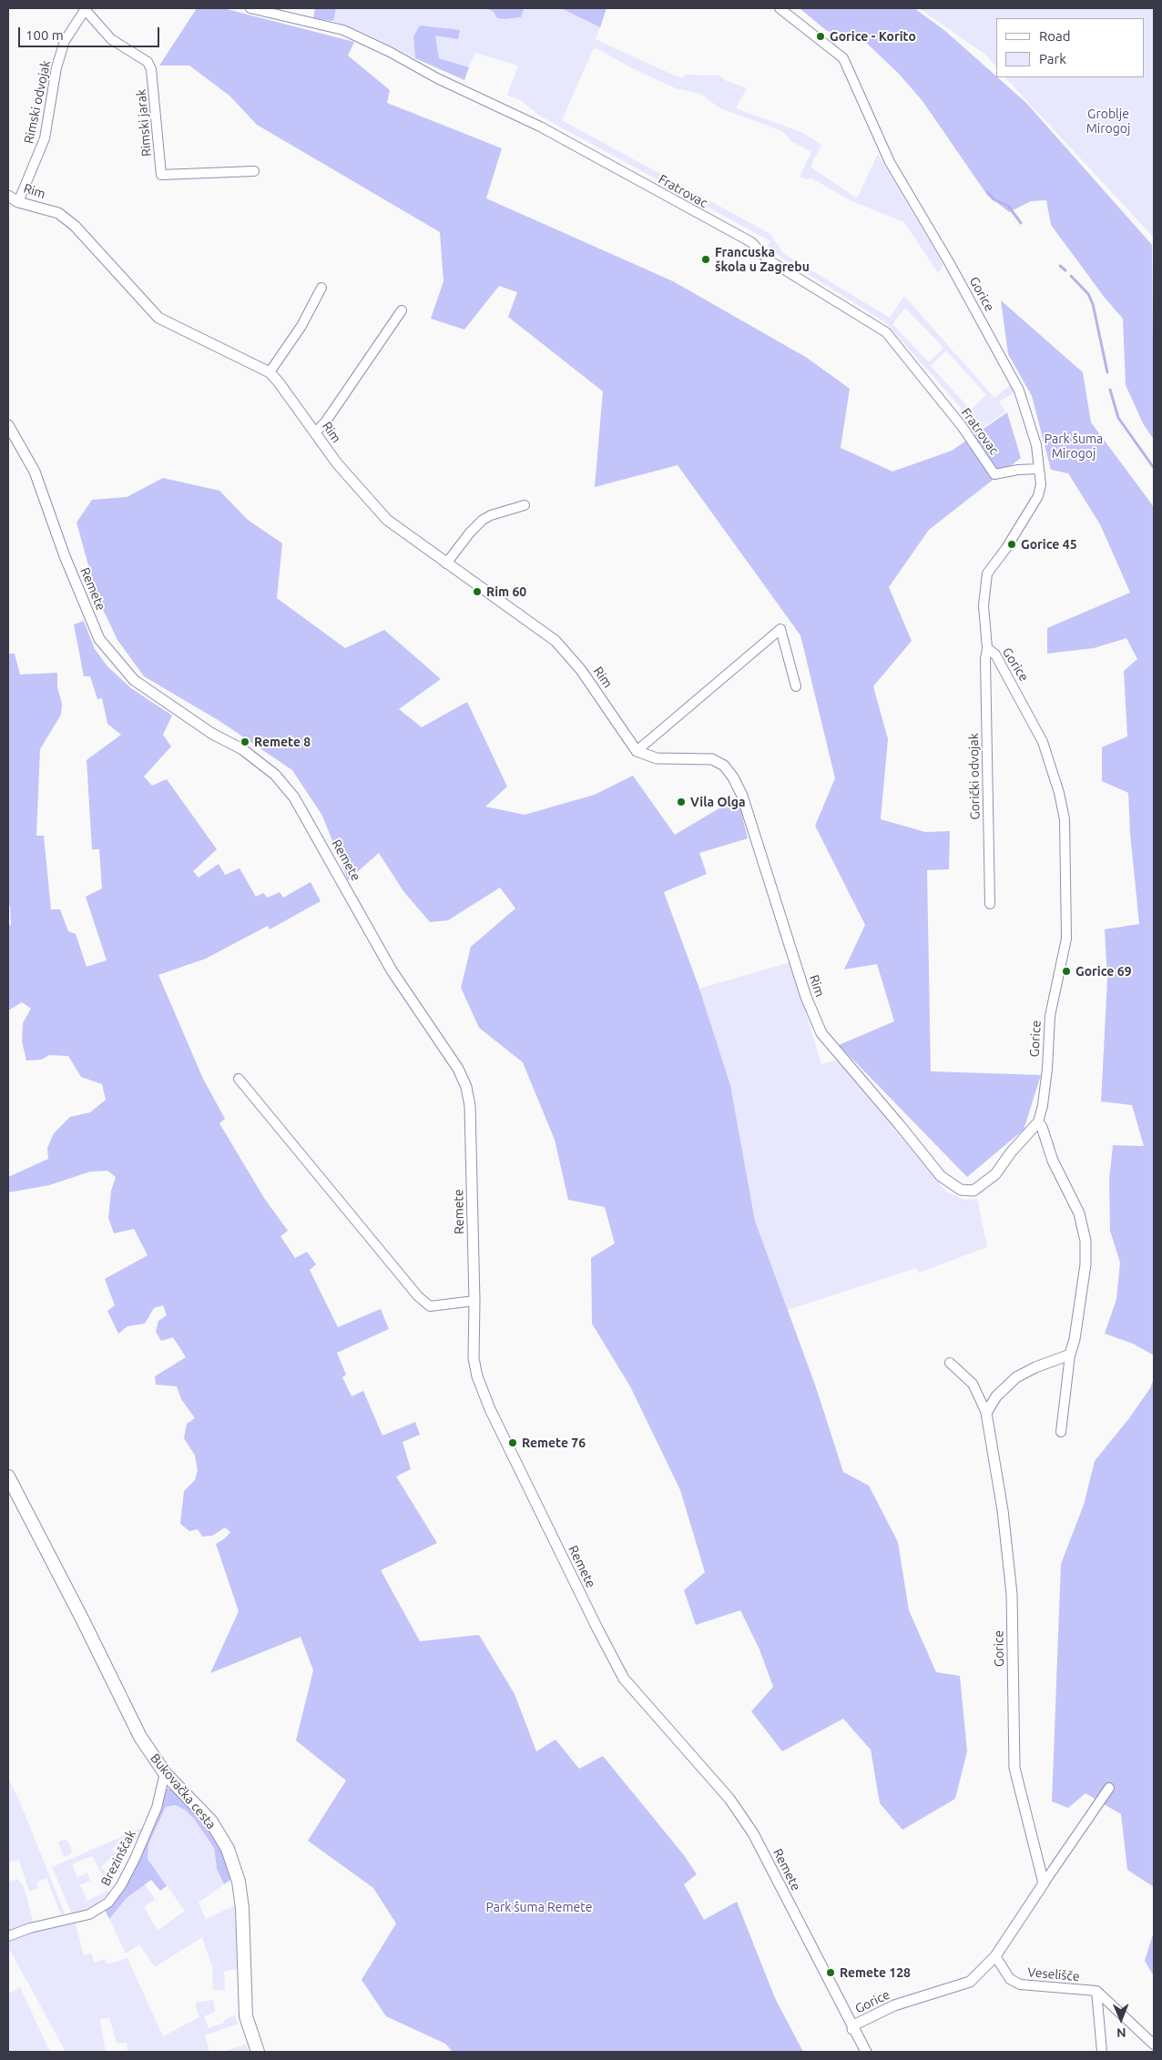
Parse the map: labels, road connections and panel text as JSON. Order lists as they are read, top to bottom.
{
  "streets": {
    "main road": ["Bukovačka cesta"],
    "street": [
      "Rimski odvojak",
      "Rimski jarak",
      "Rim",
      "Fratrovac",
      "Gorice",
      "Remete",
      "Gorički odvojak",
      "Brezinščak",
      "Veselišče"
    ]
  },
  "crossings": [
    ["Rimski odvojak", "Rimski jarak"],
    ["Rimski odvojak", "Rim"],
    ["Rim", "Gorice"],
    ["Fratrovac", "Gorice"],
    ["Gorice", "Remete"],
    ["Gorice", "Gorički odvojak"],
    ["Gorice", "Veselišče"],
    ["Bukovačka cesta", "Brezinščak"]
  ],
  "parks": ["Groblje Mirogoj", "Park šuma Mirogoj", "Park šuma Remete"],
  "places": [
    "Gorice - Korito",
    "Francuska škola u Zagrebu",
    "Gorice 45",
    "Rim 60",
    "Remete 8",
    "Vila Olga",
    "Gorice 69",
    "Remete 76",
    "Remete 128"
  ],
  "legend": ["Road", "Park"],
  "scale_bar": "100 m",
  "north": "bottom"
}
